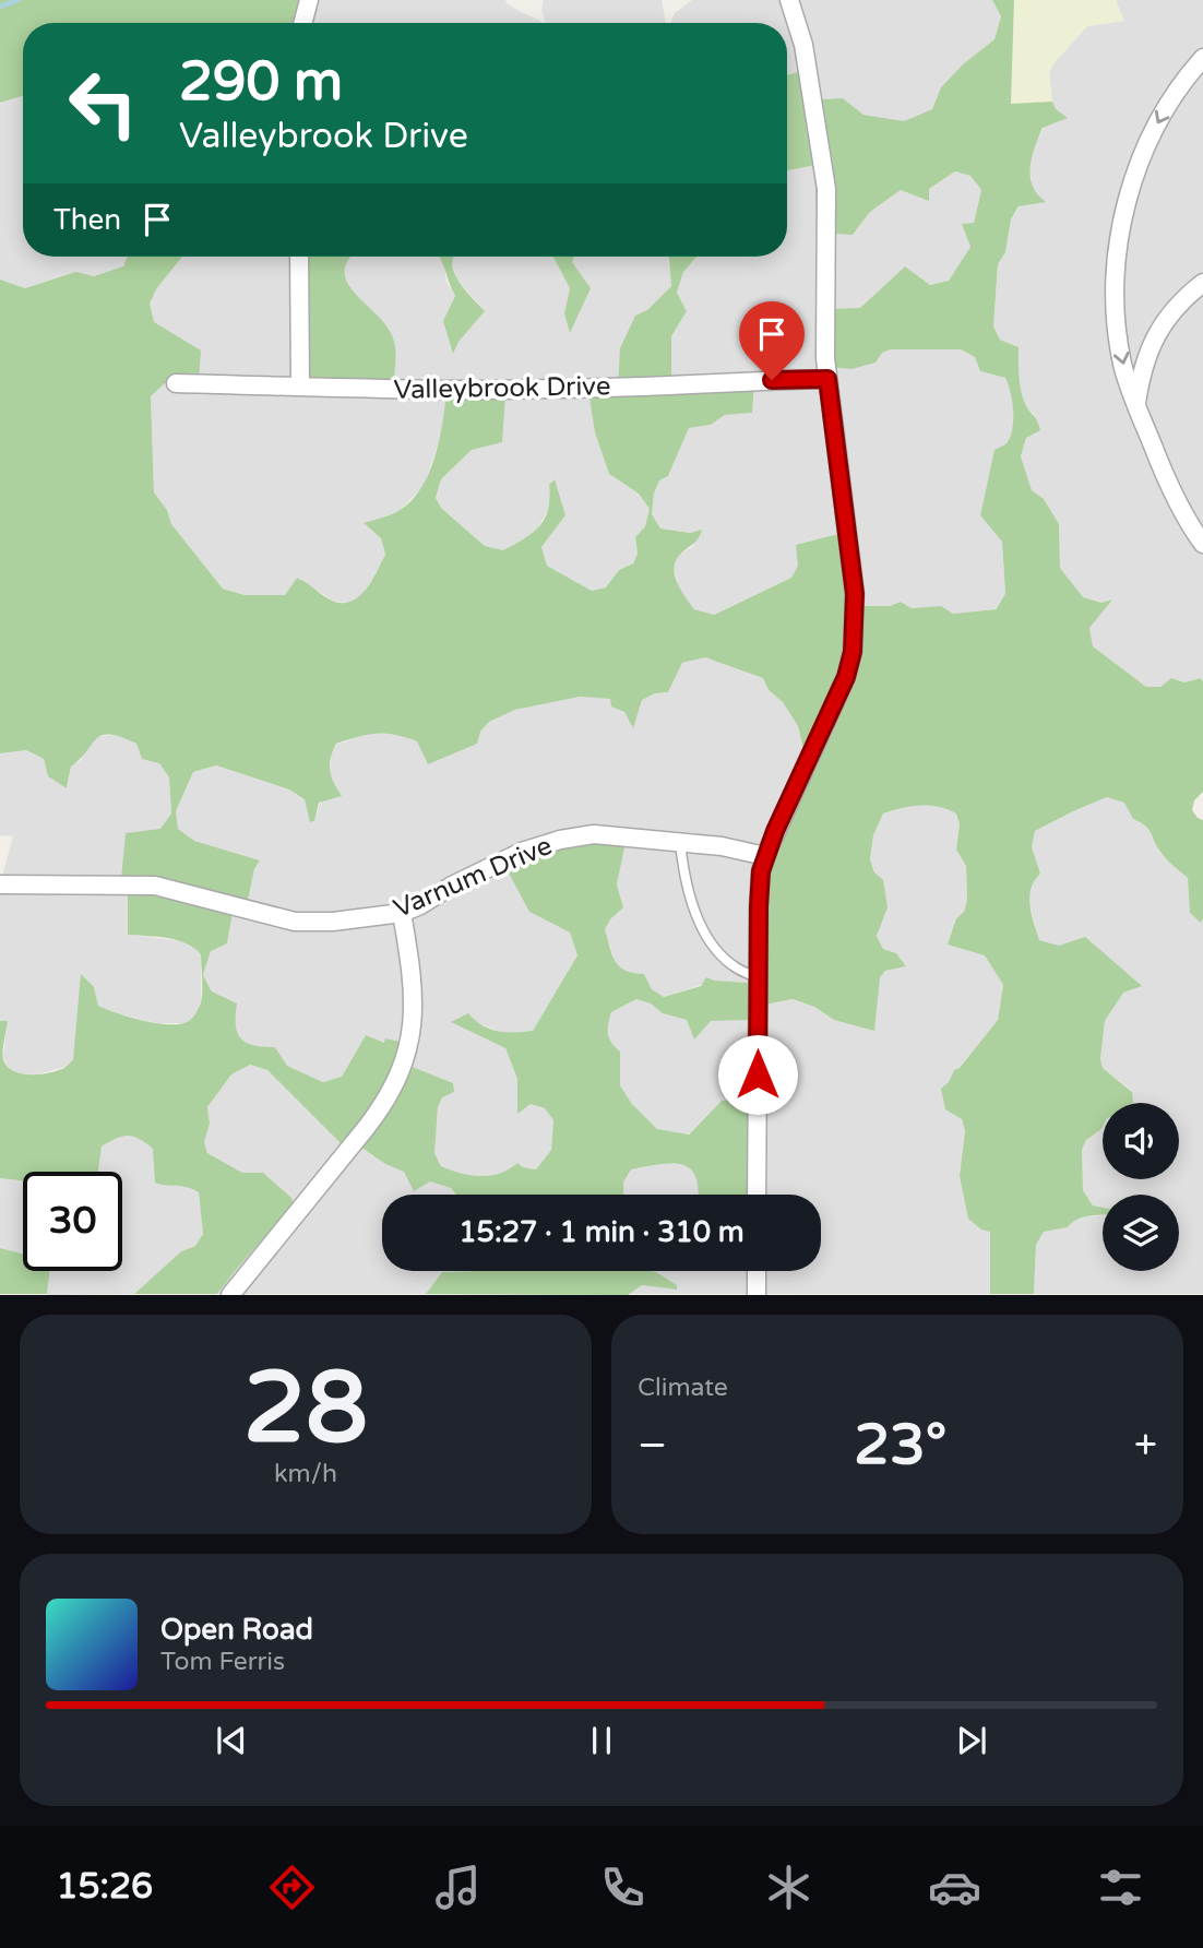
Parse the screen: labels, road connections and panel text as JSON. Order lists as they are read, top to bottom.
{
  "streets": {
    "street": ["Valleybrook Drive", "Varnum Drive"]
  },
  "page": {
    "turn": ["290 m", "Valleybrook Drive"],
    "then": "Then",
    "limit": "30",
    "trip": "15:27 · 1 min · 310 m",
    "tile": [
      ["28", "km/h"],
      "Climate"
    ],
    "heat": ["−", "23°", "+"],
    "song": ["Open Road", "Tom Ferris"],
    "tabs": "15:26"
  }
}
